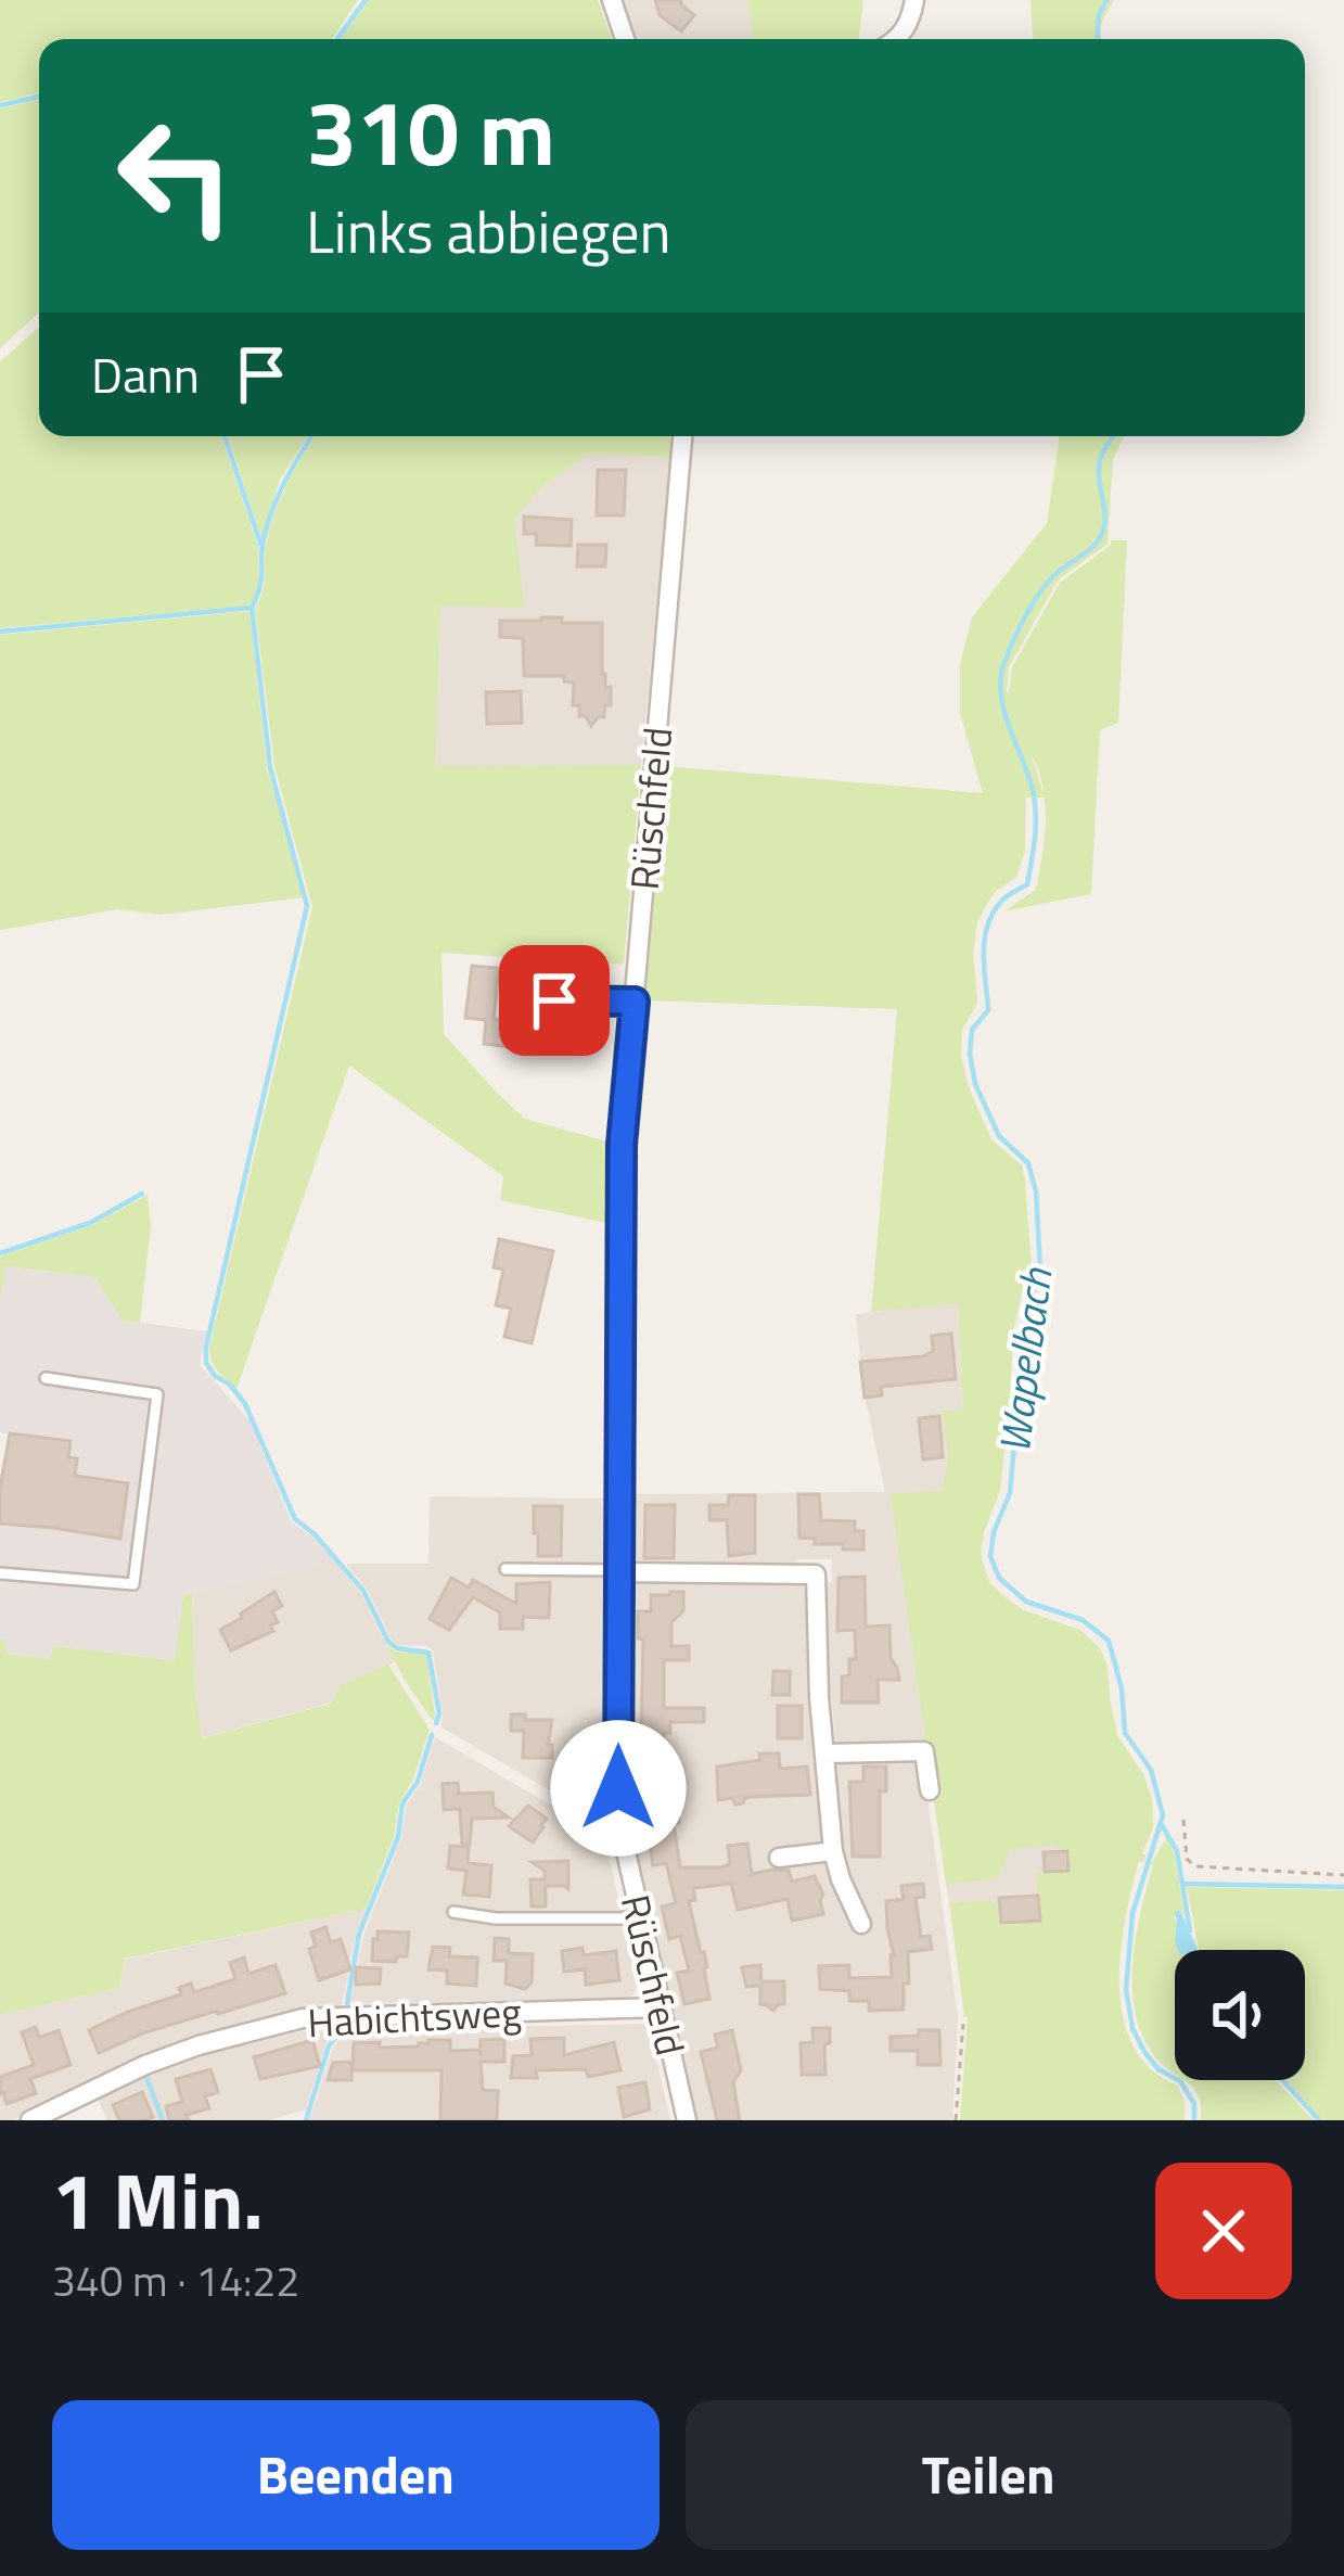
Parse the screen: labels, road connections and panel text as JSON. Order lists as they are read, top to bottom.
{
  "streets": {
    "street": ["Rüschfeld", "Habichtsweg"]
  },
  "crossings": [
    ["Rüschfeld", "Habichtsweg"]
  ],
  "water": ["Wapelbach"],
  "page": {
    "turn": ["310 m", "Links abbiegen"],
    "then": "Dann",
    "heading": ["1 Min.", "340 m · 14:22"],
    "buttons": ["Beenden", "Teilen"]
  }
}
